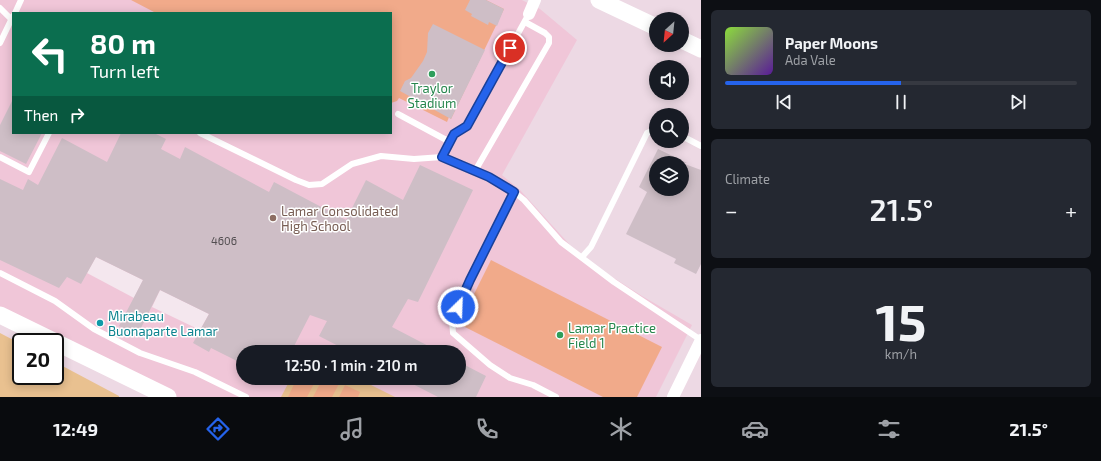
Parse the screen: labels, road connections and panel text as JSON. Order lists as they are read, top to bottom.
{
  "places": [
    "Traylor Stadium",
    "Lamar Consolidated High School",
    "Mirabeau Buonaparte Lamar",
    "Lamar Practice Field 1"
  ],
  "house_numbers": ["4606"],
  "north": "bottom left",
  "page": {
    "turn": ["80 m", "Turn left"],
    "song": ["Paper Moons", "Ada Vale"],
    "then": "Then",
    "tile": [
      "Climate",
      ["15", "km/h"]
    ],
    "heat": ["−", "21.5°", "+"],
    "limit": "20",
    "trip": "12:50 · 1 min · 210 m",
    "tabs": ["12:49", "21.5°"]
  }
}
